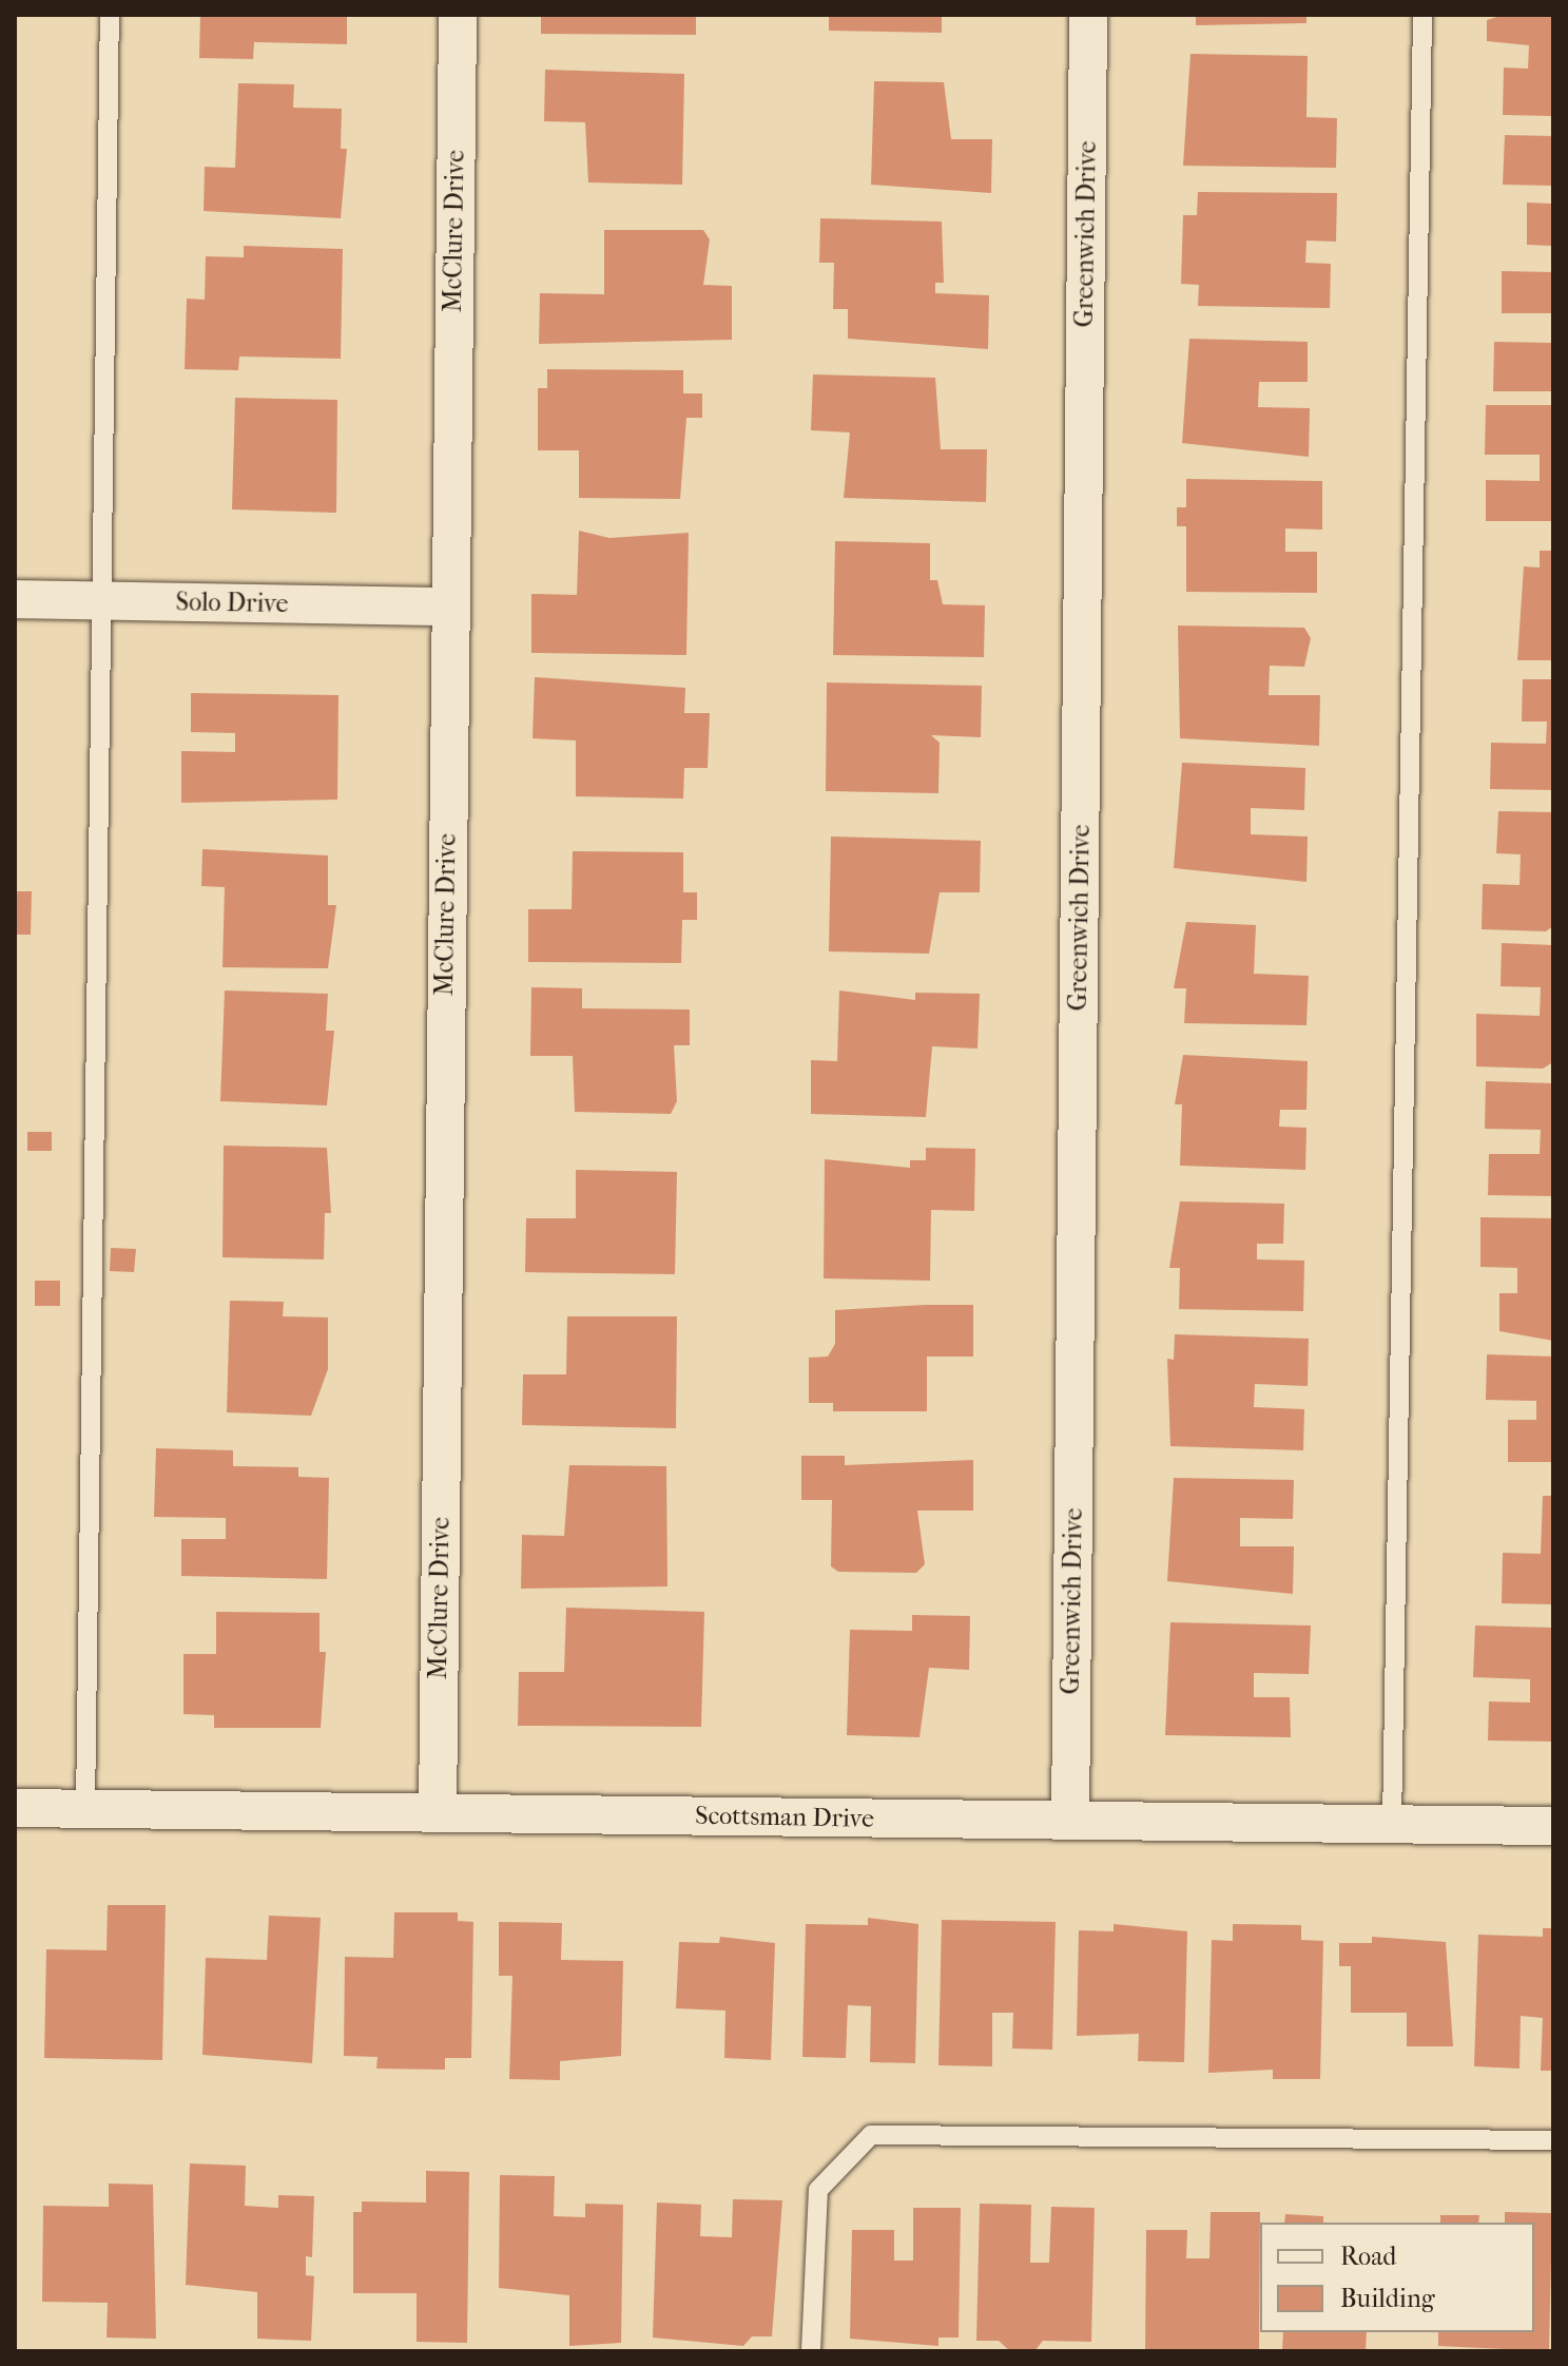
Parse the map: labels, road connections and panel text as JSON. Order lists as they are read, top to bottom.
{
  "streets": {
    "street": [
      "McClure Drive",
      "Greenwich Drive",
      "Solo Drive",
      "Scottsman Drive"
    ]
  },
  "crossings": [
    ["McClure Drive", "Solo Drive"],
    ["McClure Drive", "Scottsman Drive"],
    ["Greenwich Drive", "Scottsman Drive"]
  ],
  "legend": ["Road", "Building"]
}
